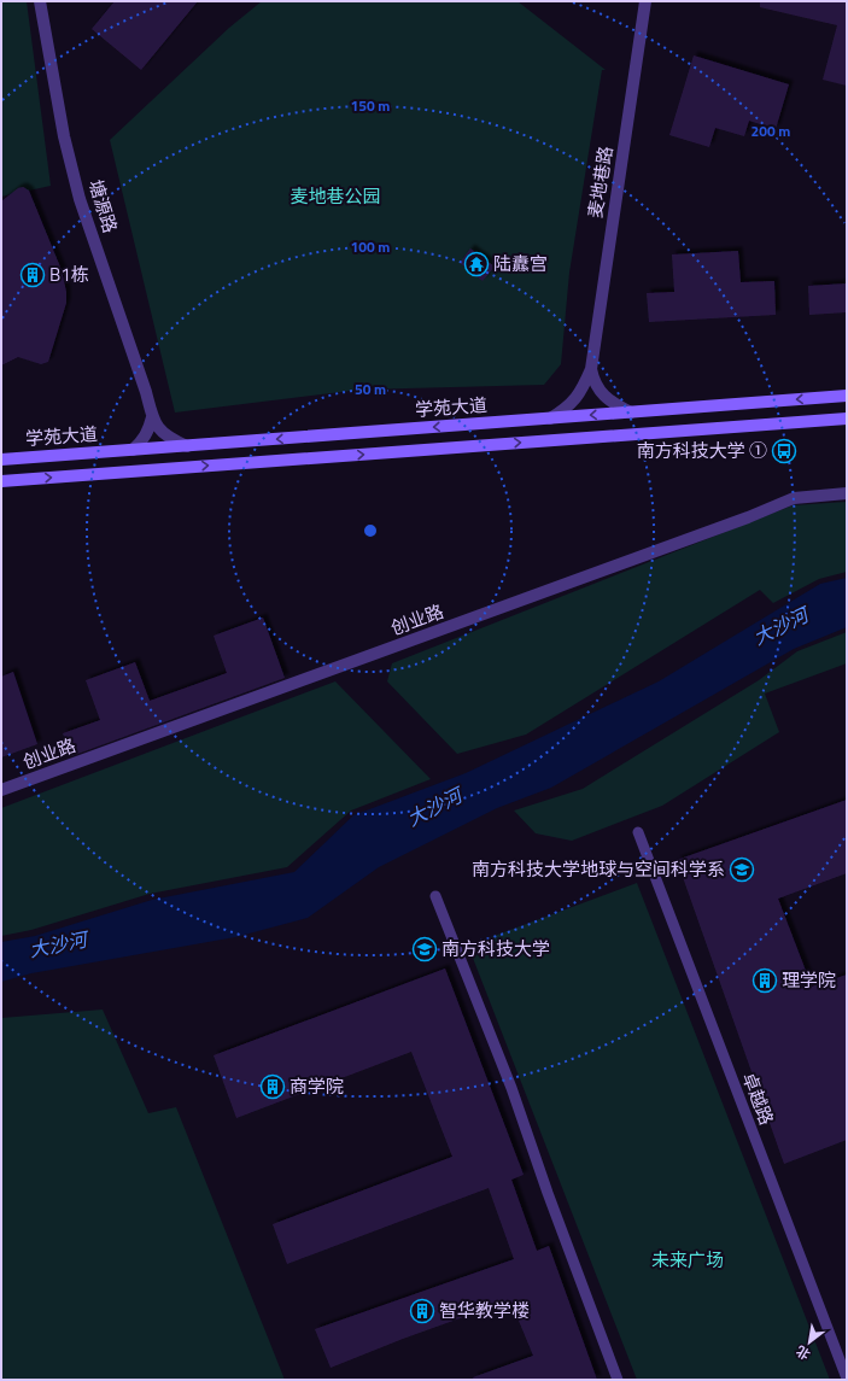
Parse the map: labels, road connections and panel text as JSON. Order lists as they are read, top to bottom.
{
  "streets": {
    "main road": ["学苑大道"],
    "street": [
      "麦地巷路",
      "塘源路",
      "创业路",
      "卓越路"
    ]
  },
  "crossings": [
    ["麦地巷路", "学苑大道"],
    ["塘源路", "学苑大道"]
  ],
  "water": ["大沙河"],
  "parks": ["麦地巷公园", "未来广场"],
  "places": {
    "temple": ["陆纛宫"],
    "building": [
      "B1栋",
      "理学院",
      "商学院",
      "智华教学楼"
    ],
    "bus stop": ["南方科技大学 ①"],
    "school or university": ["南方科技大学地球与空间科学系", "南方科技大学"]
  },
  "north": "bottom left",
  "rings": [
    "150 m",
    "200 m",
    "100 m",
    "50 m"
  ]
}
